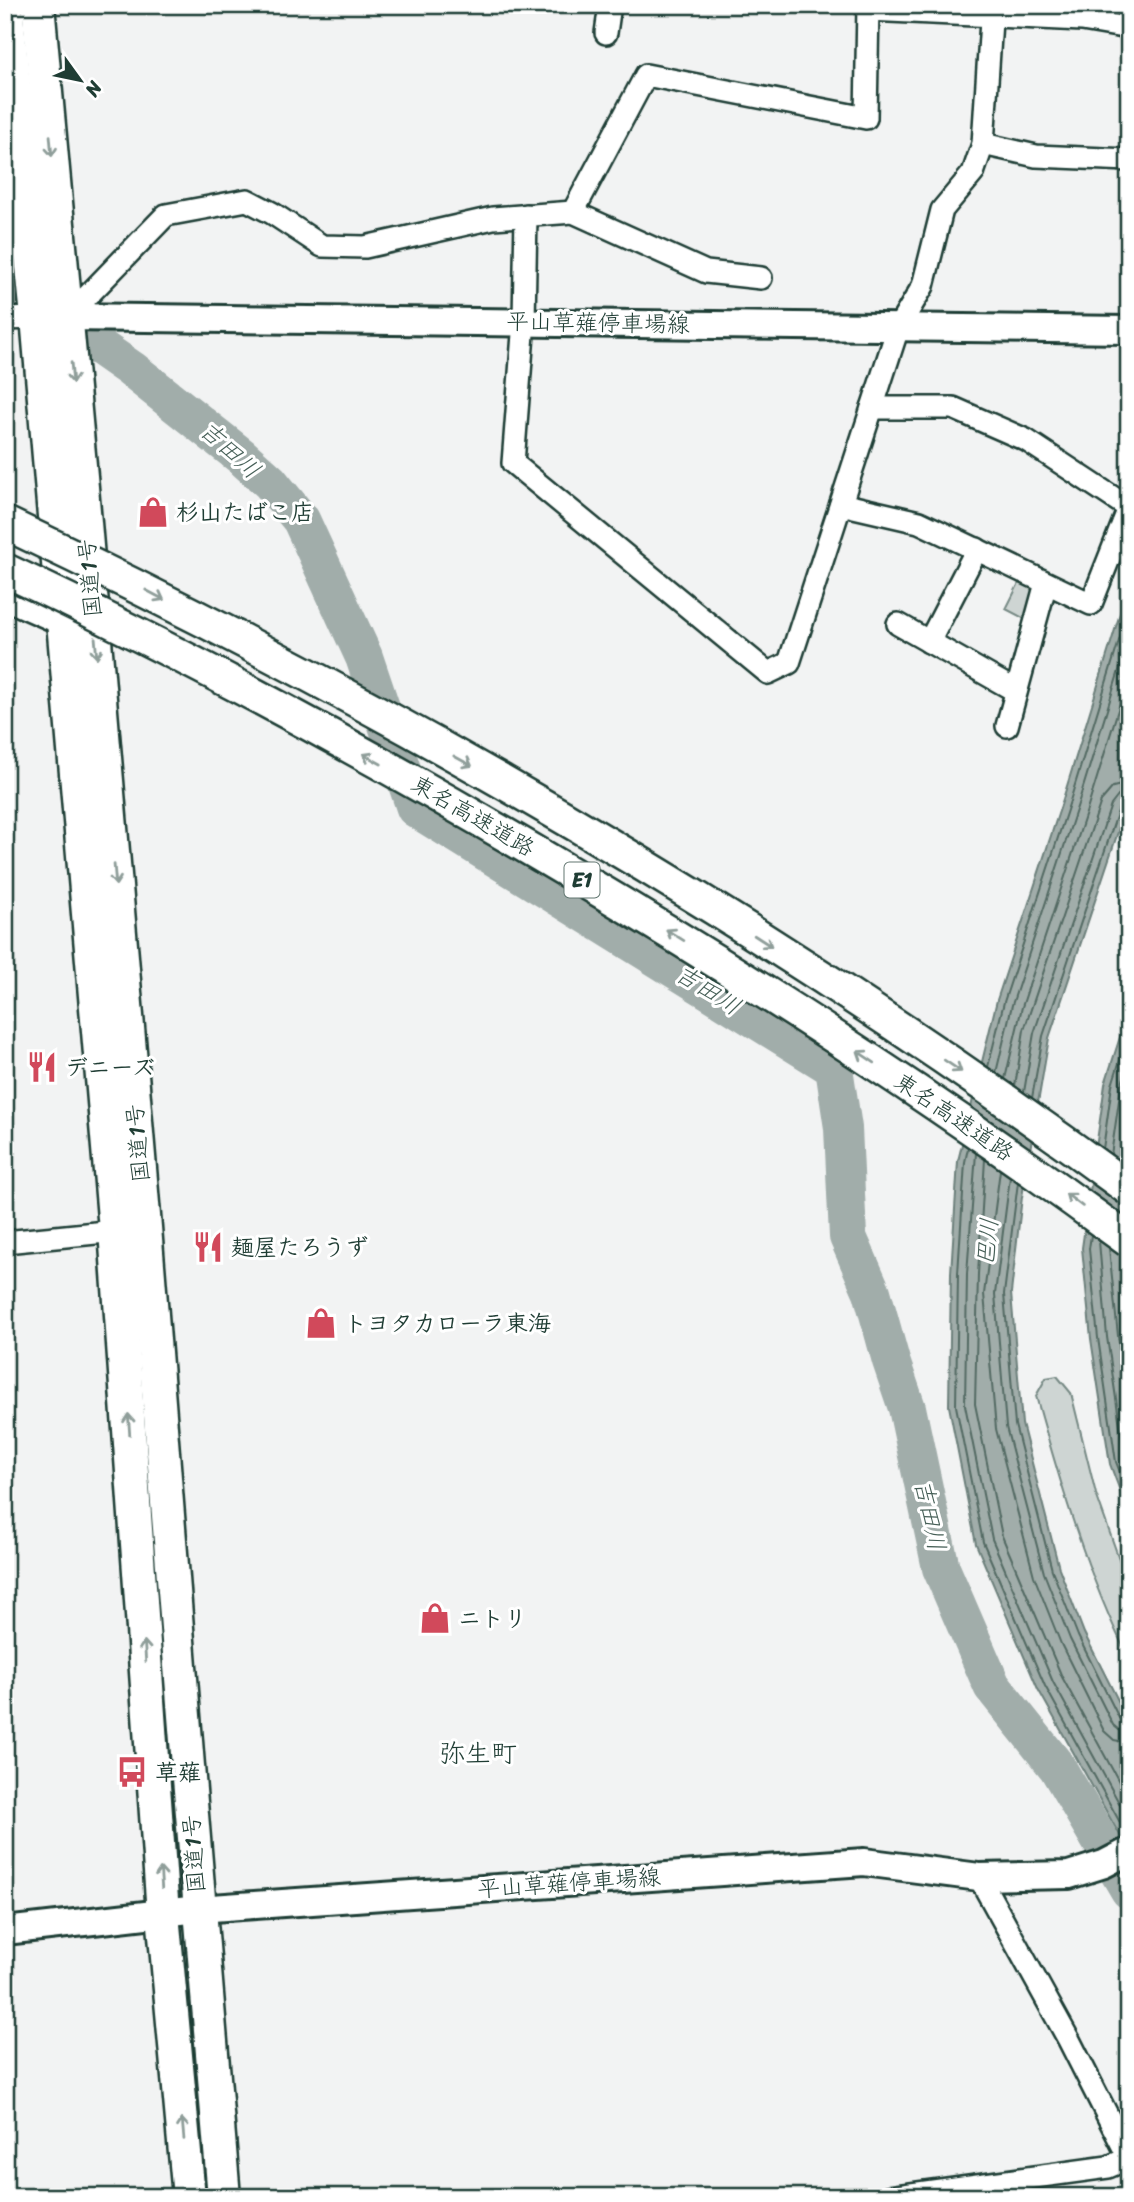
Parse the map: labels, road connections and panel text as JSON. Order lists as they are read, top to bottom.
{
  "streets": {
    "highway": ["国道1号", "東名高速道路", "E1"],
    "main road": ["平山草薙停車場線"]
  },
  "crossings": [
    ["平山草薙停車場線", "国道1号"]
  ],
  "districts": ["弥生町"],
  "water": ["吉田川", "巴川"],
  "places": {
    "shop": ["杉山たばこ店", "トヨタカローラ東海", "ニトリ"],
    "restaurant": ["デニーズ", "麺屋たろうず"],
    "bus stop": ["草薙"]
  },
  "north": "bottom right"
}
